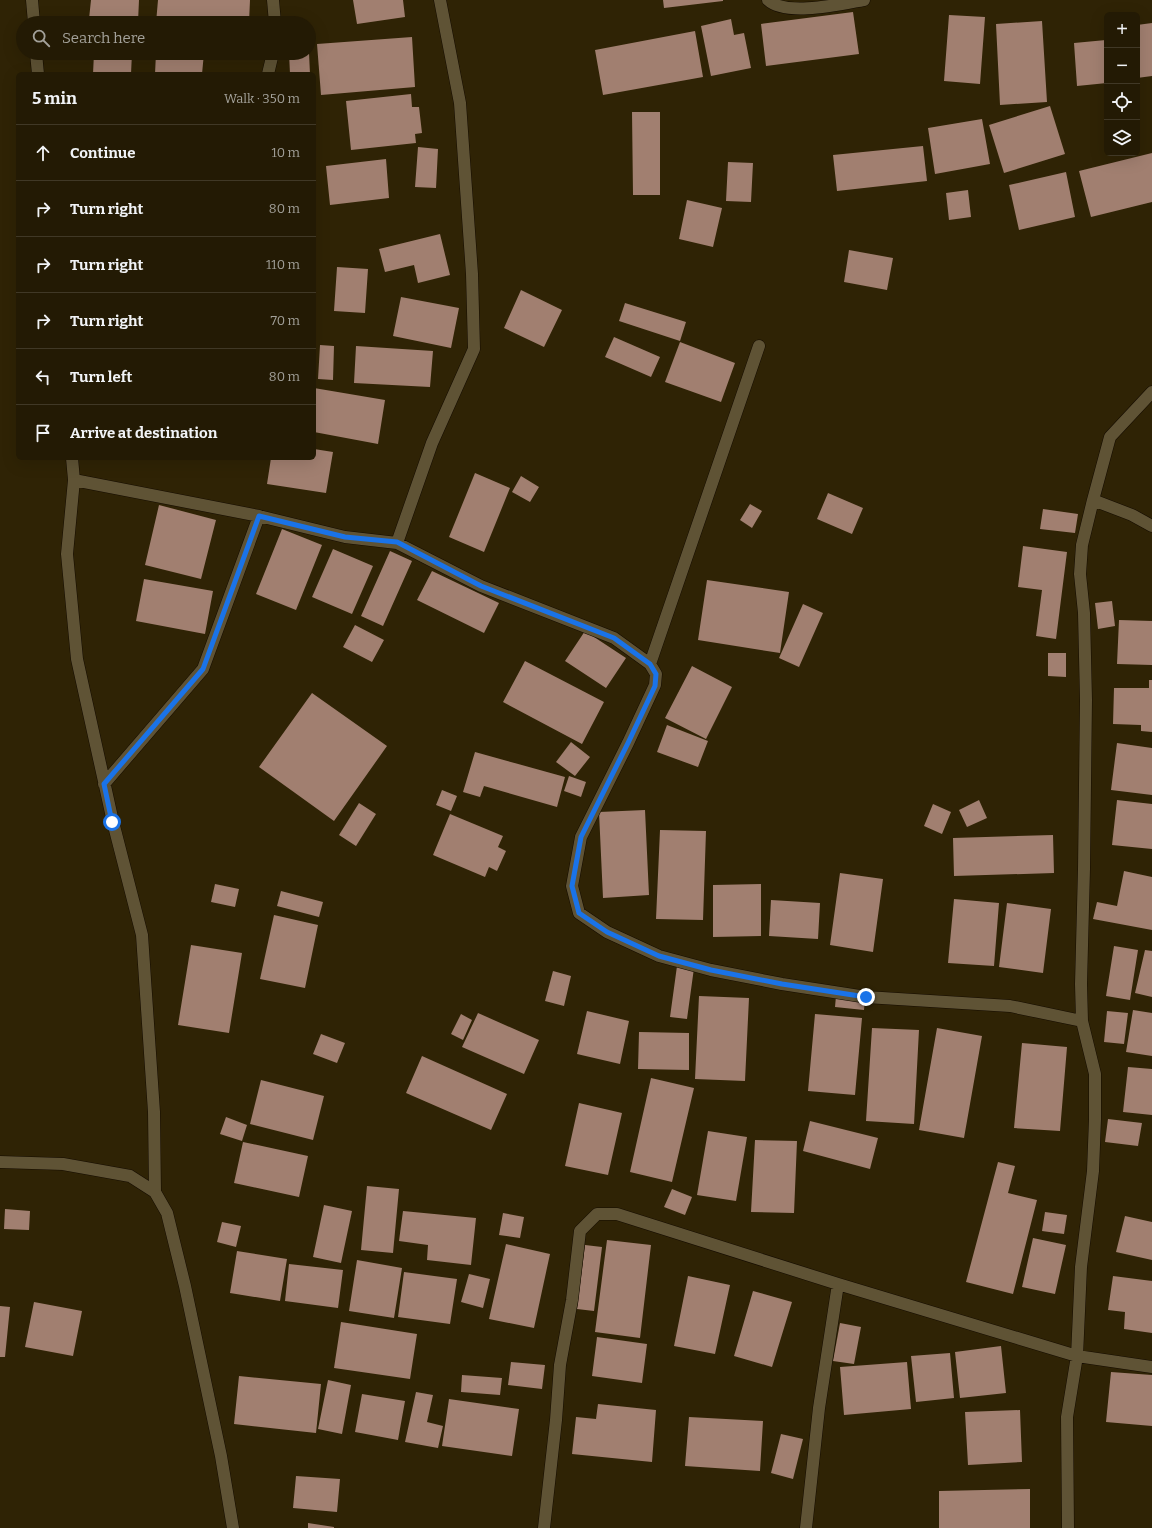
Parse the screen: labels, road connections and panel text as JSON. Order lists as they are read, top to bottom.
{
  "page": {
    "map_buttons": ["+", "−"],
    "search": "Search here",
    "heading": ["5 min", "Walk · 350 m"],
    "list": [
      ["Continue", "10 m"],
      ["Turn right", "80 m"],
      ["Turn right", "110 m"],
      ["Turn right", "70 m"],
      ["Turn left", "80 m"],
      "Arrive at destination"
    ]
  }
}
